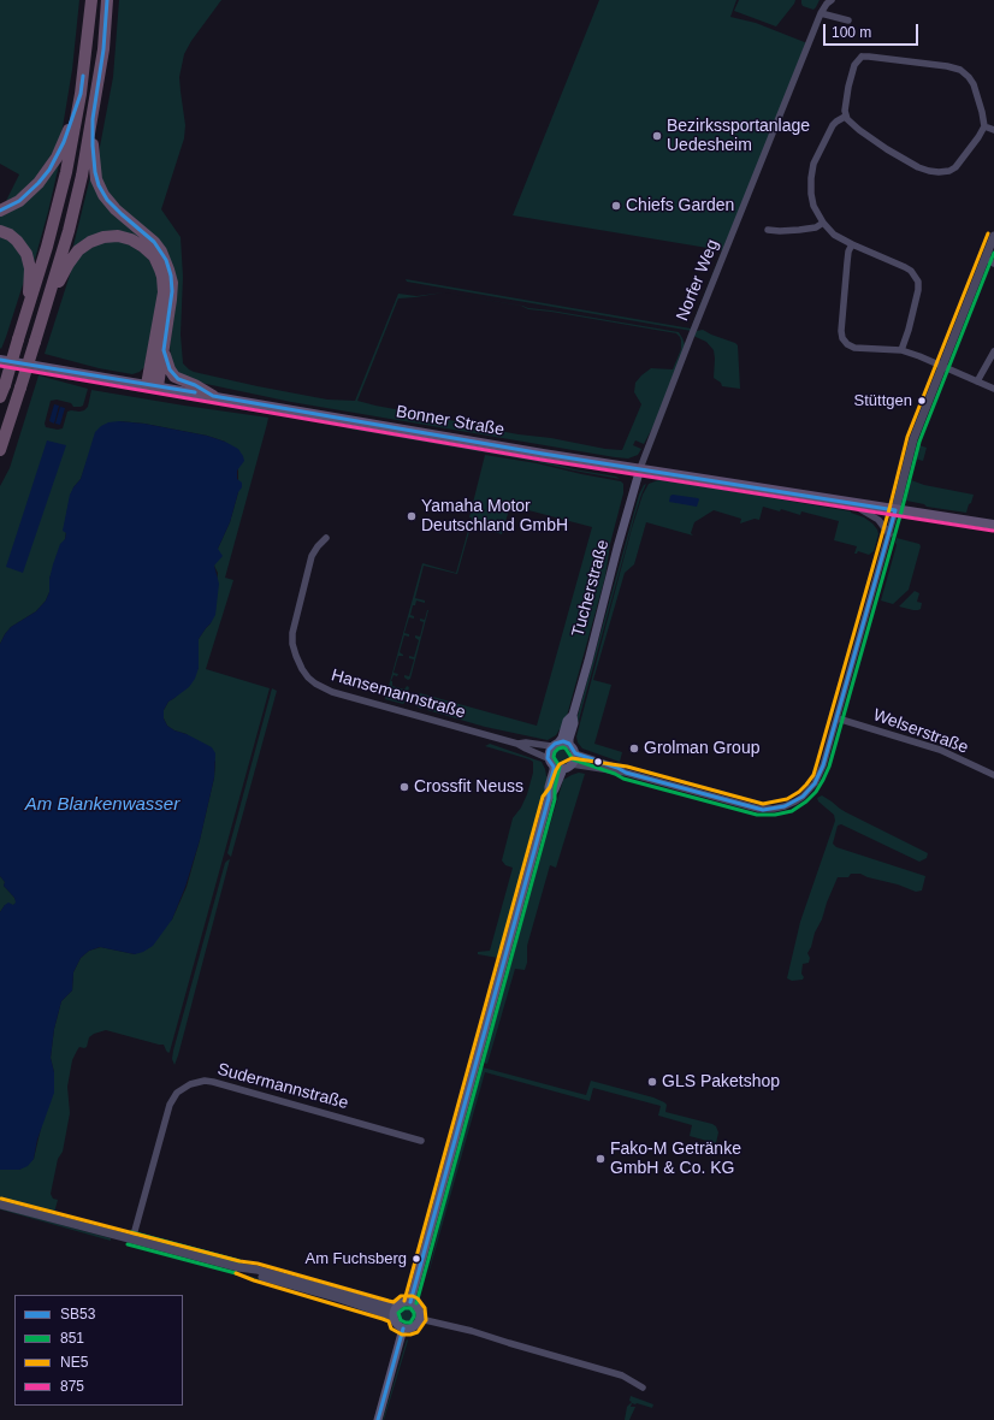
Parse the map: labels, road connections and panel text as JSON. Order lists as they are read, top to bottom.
{
  "streets": {
    "main road": ["Bonner Straße", "Tucherstraße"],
    "street": [
      "Norfer Weg",
      "Hansemannstraße",
      "Welserstraße",
      "Sudermannstraße"
    ]
  },
  "crossings": [
    ["Norfer Weg", "Bonner Straße"],
    ["Norfer Weg", "Tucherstraße"],
    ["Bonner Straße", "Tucherstraße"],
    ["Tucherstraße", "Hansemannstraße"]
  ],
  "water": ["Am Blankenwasser"],
  "places": [
    "Bezirkssportanlage Uedesheim",
    "Chiefs Garden",
    "Stüttgen",
    "Yamaha Motor Deutschland GmbH",
    "Grolman Group",
    "Crossfit Neuss",
    "GLS Paketshop",
    "Fako-M Getränke GmbH & Co. KG",
    "Am Fuchsberg"
  ],
  "lines": [
    "transit line SB53",
    "transit line NE5",
    "transit line 851",
    "transit line 875"
  ],
  "legend": [
    "SB53",
    "851",
    "NE5",
    "875"
  ],
  "scale_bar": "100 m"
}
